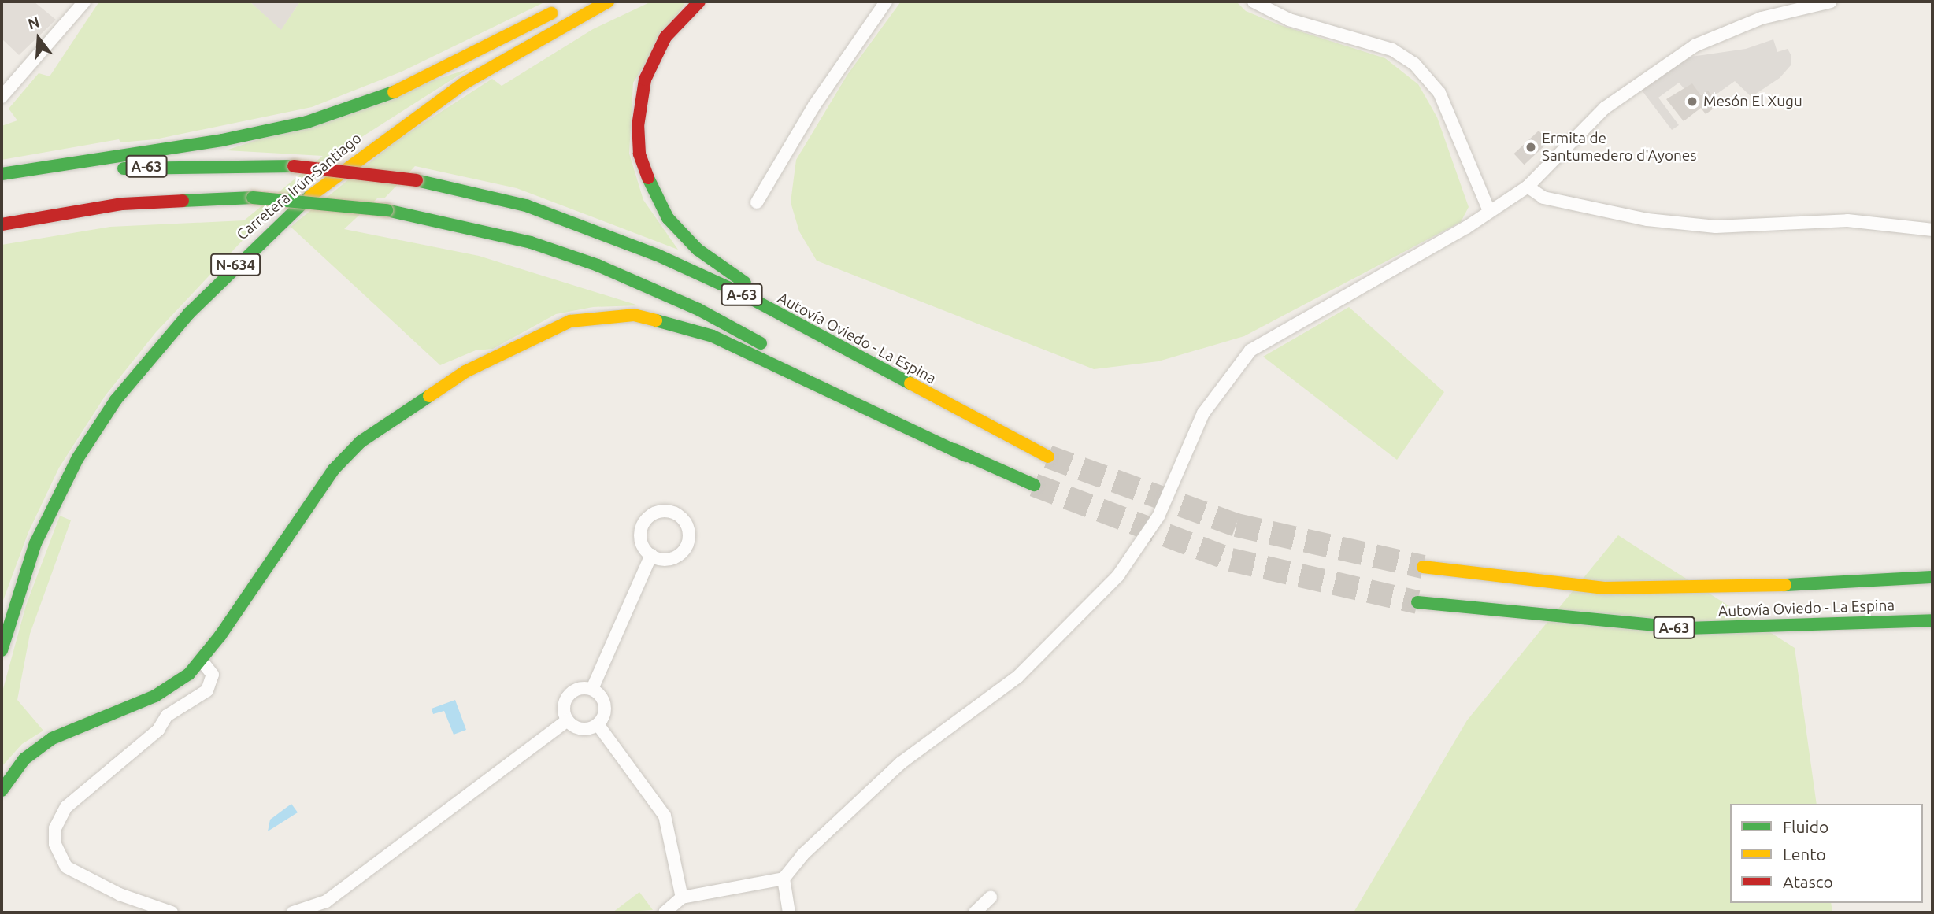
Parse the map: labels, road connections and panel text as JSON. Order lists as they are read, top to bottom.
{
  "streets": {
    "highway": [
      "A-63",
      "Carretera Irún-Santiago",
      "N-634",
      "Autovía Oviedo - La Espina"
    ]
  },
  "places": ["Mesón El Xugu", "Ermita de Santumedero d'Ayones"],
  "legend": ["Fluido", "Lento", "Atasco"],
  "north": "top"
}
